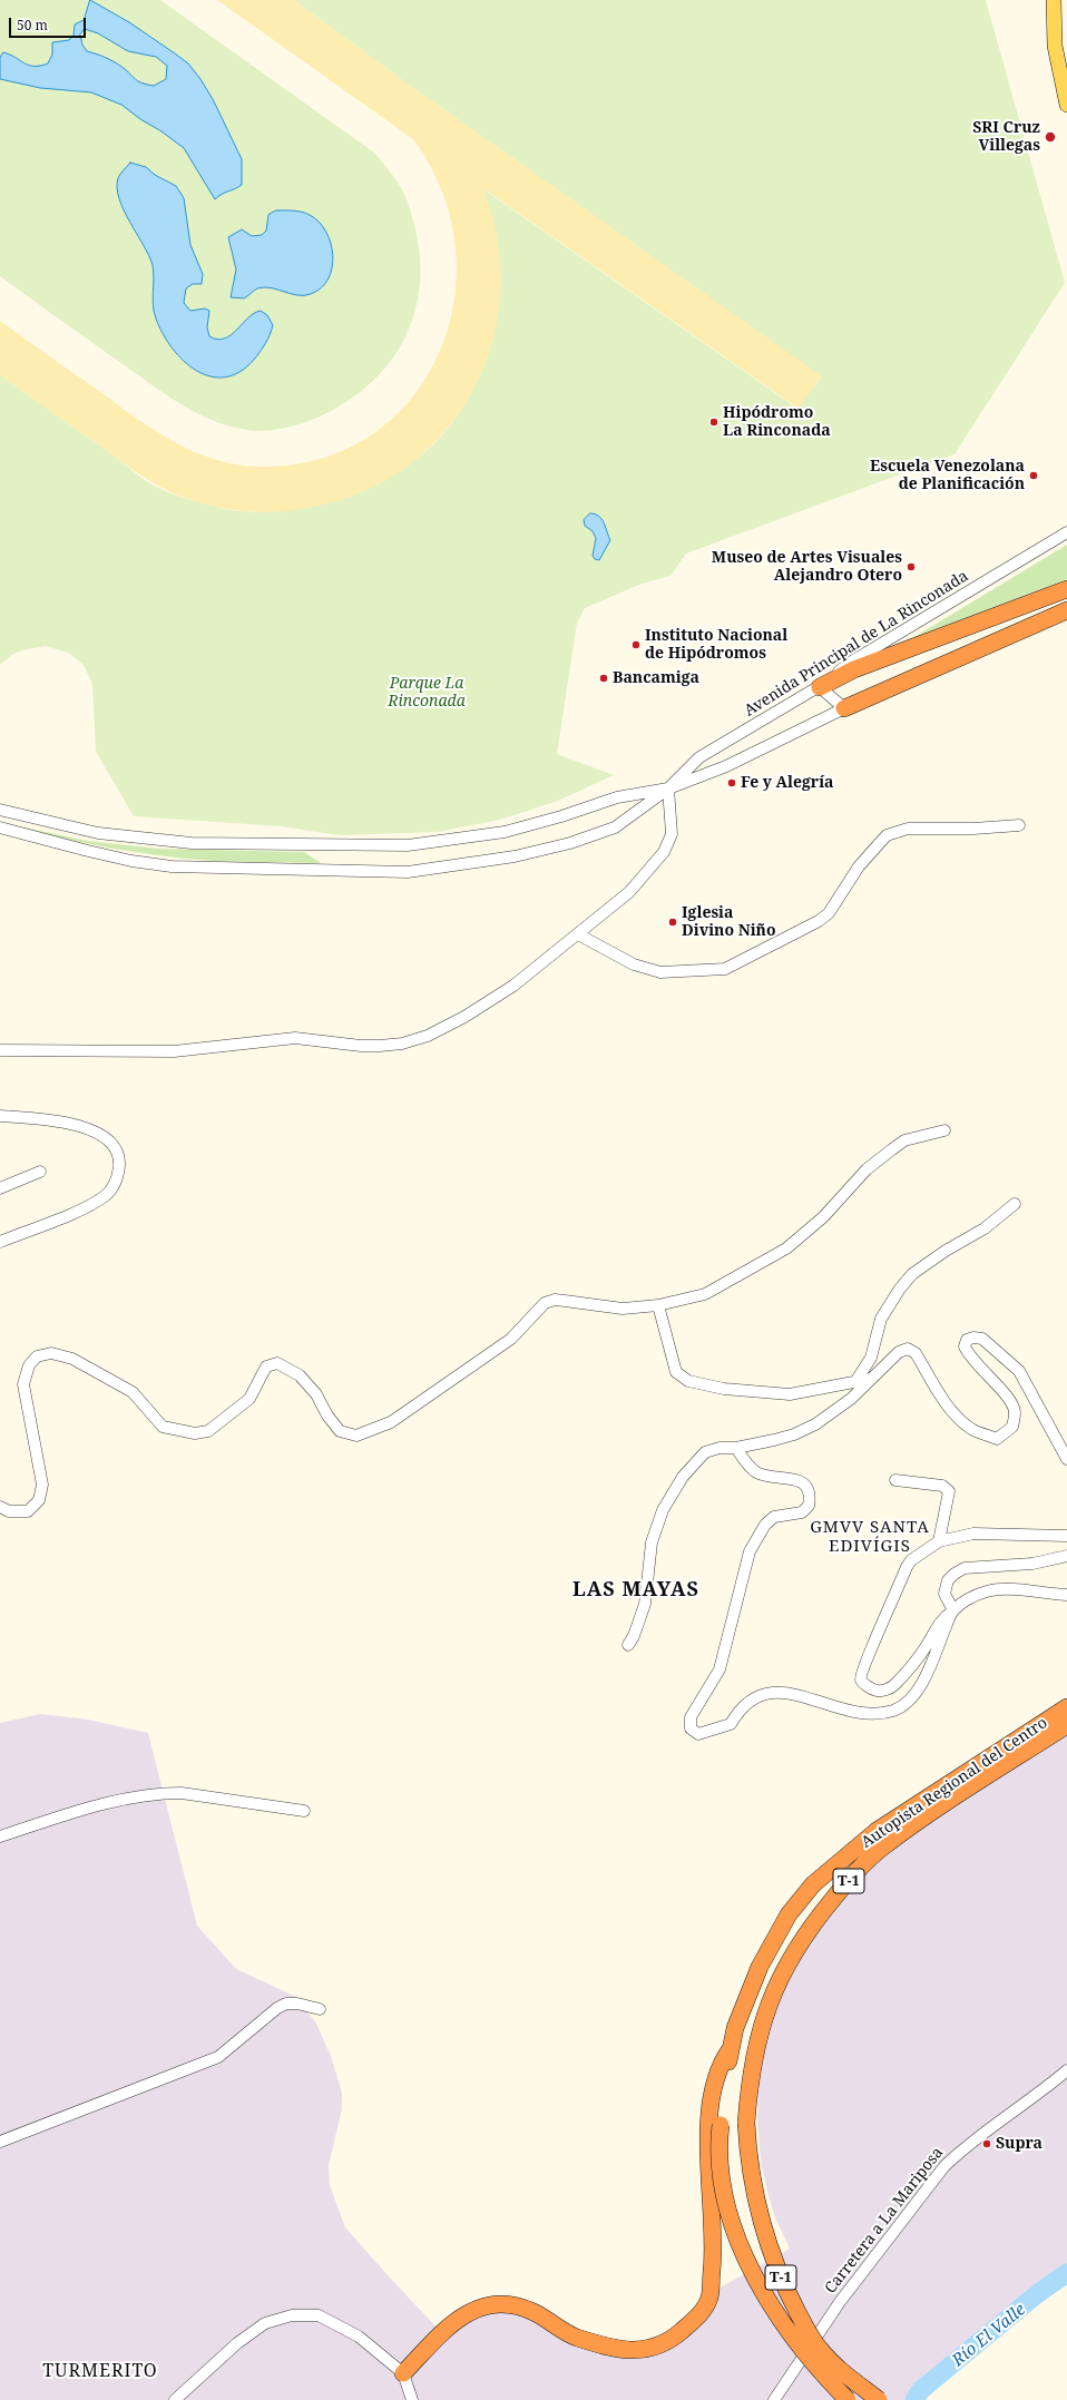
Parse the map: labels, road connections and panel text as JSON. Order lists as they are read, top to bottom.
{
  "streets": {
    "highway": ["Autopista Regional del Centro", "T-1"],
    "street": ["Avenida Principal de La Rinconada", "Carretera a La Mariposa"]
  },
  "districts": ["GMVV SANTA EDIVÍGIS", "LAS MAYAS", "TURMERITO"],
  "water": ["Río El Valle"],
  "parks": ["Parque La Rinconada"],
  "places": [
    "SRI Cruz Villegas",
    "Hipódromo La Rinconada",
    "Escuela Venezolana de Planificación",
    "Museo de Artes Visuales Alejandro Otero",
    "Instituto Nacional de Hipódromos",
    "Bancamiga",
    "Fe y Alegría",
    "Iglesia Divino Niño",
    "Supra"
  ],
  "scale_bar": "50 m"
}
